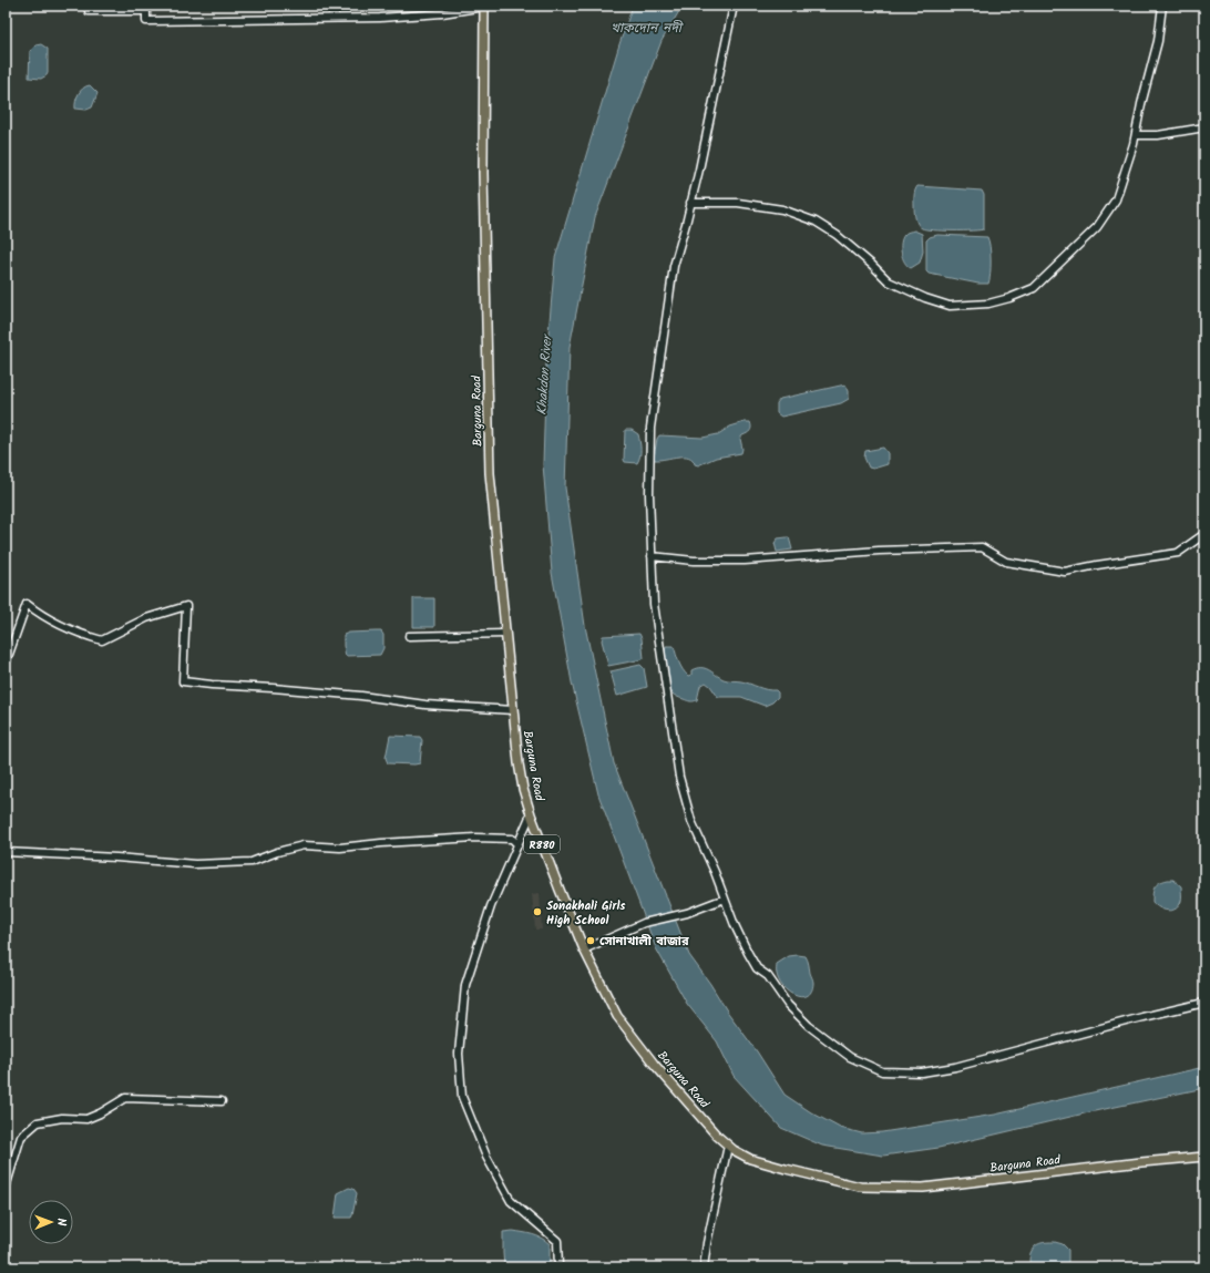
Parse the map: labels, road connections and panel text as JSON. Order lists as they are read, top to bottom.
{
  "streets": {
    "main road": ["Barguna Road", "R880"]
  },
  "water": ["খাকদোন নদী", "Khakdon River"],
  "places": ["Sonakhali Girls High School", "সোনাখালী বাজার"],
  "north": "right"
}
